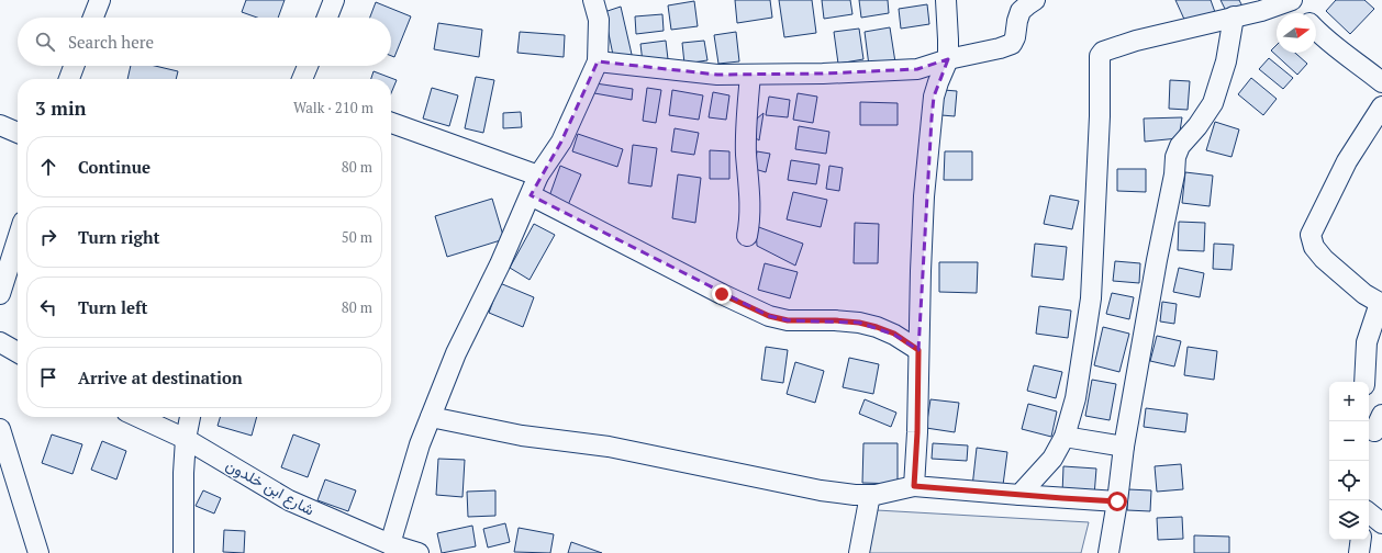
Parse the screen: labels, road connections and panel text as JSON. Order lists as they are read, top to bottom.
{
  "streets": {
    "street": ["شارع ابن خلدون"]
  },
  "north": "right",
  "page": {
    "search": "Search here",
    "heading": ["3 min", "Walk · 210 m"],
    "list": [
      ["Continue", "80 m"],
      ["Turn right", "50 m"],
      ["Turn left", "80 m"],
      "Arrive at destination"
    ],
    "map_buttons": ["+", "−"]
  }
}
